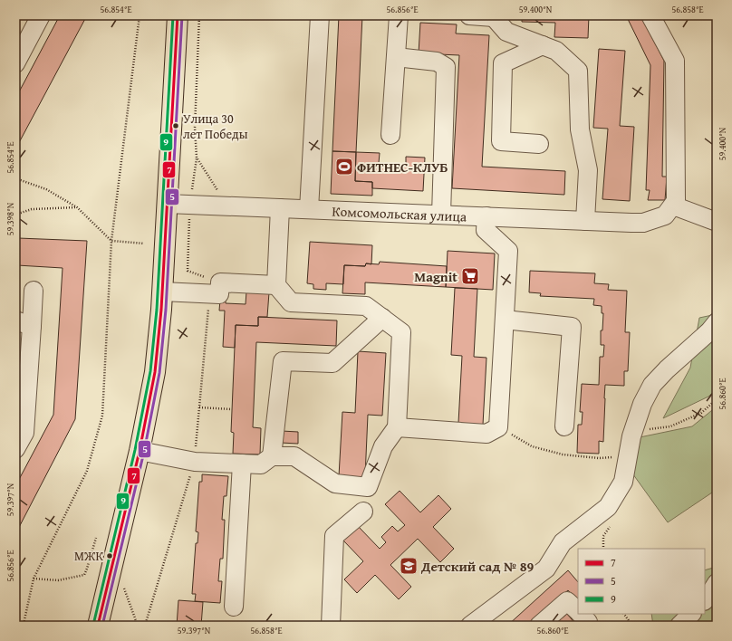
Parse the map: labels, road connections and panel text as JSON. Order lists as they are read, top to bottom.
{
  "streets": {
    "street": ["Комсомольская улица"]
  },
  "places": {
    "other": ["Улица 30 лет Победы", "МЖК"],
    "sports": ["ФИТНЕС-КЛУБ"],
    "supermarket": ["Magnit"],
    "school or university": ["Детский сад № 89"]
  },
  "lines": ["transit line 7", "transit line 5", "transit line 9"],
  "legend": ["7", "5", "9"],
  "coordinates": [
    "56.854°E",
    "56.856°E",
    "59.400°N",
    "56.858°E",
    "59.398°N",
    "56.860°E",
    "59.397°N"
  ]
}
